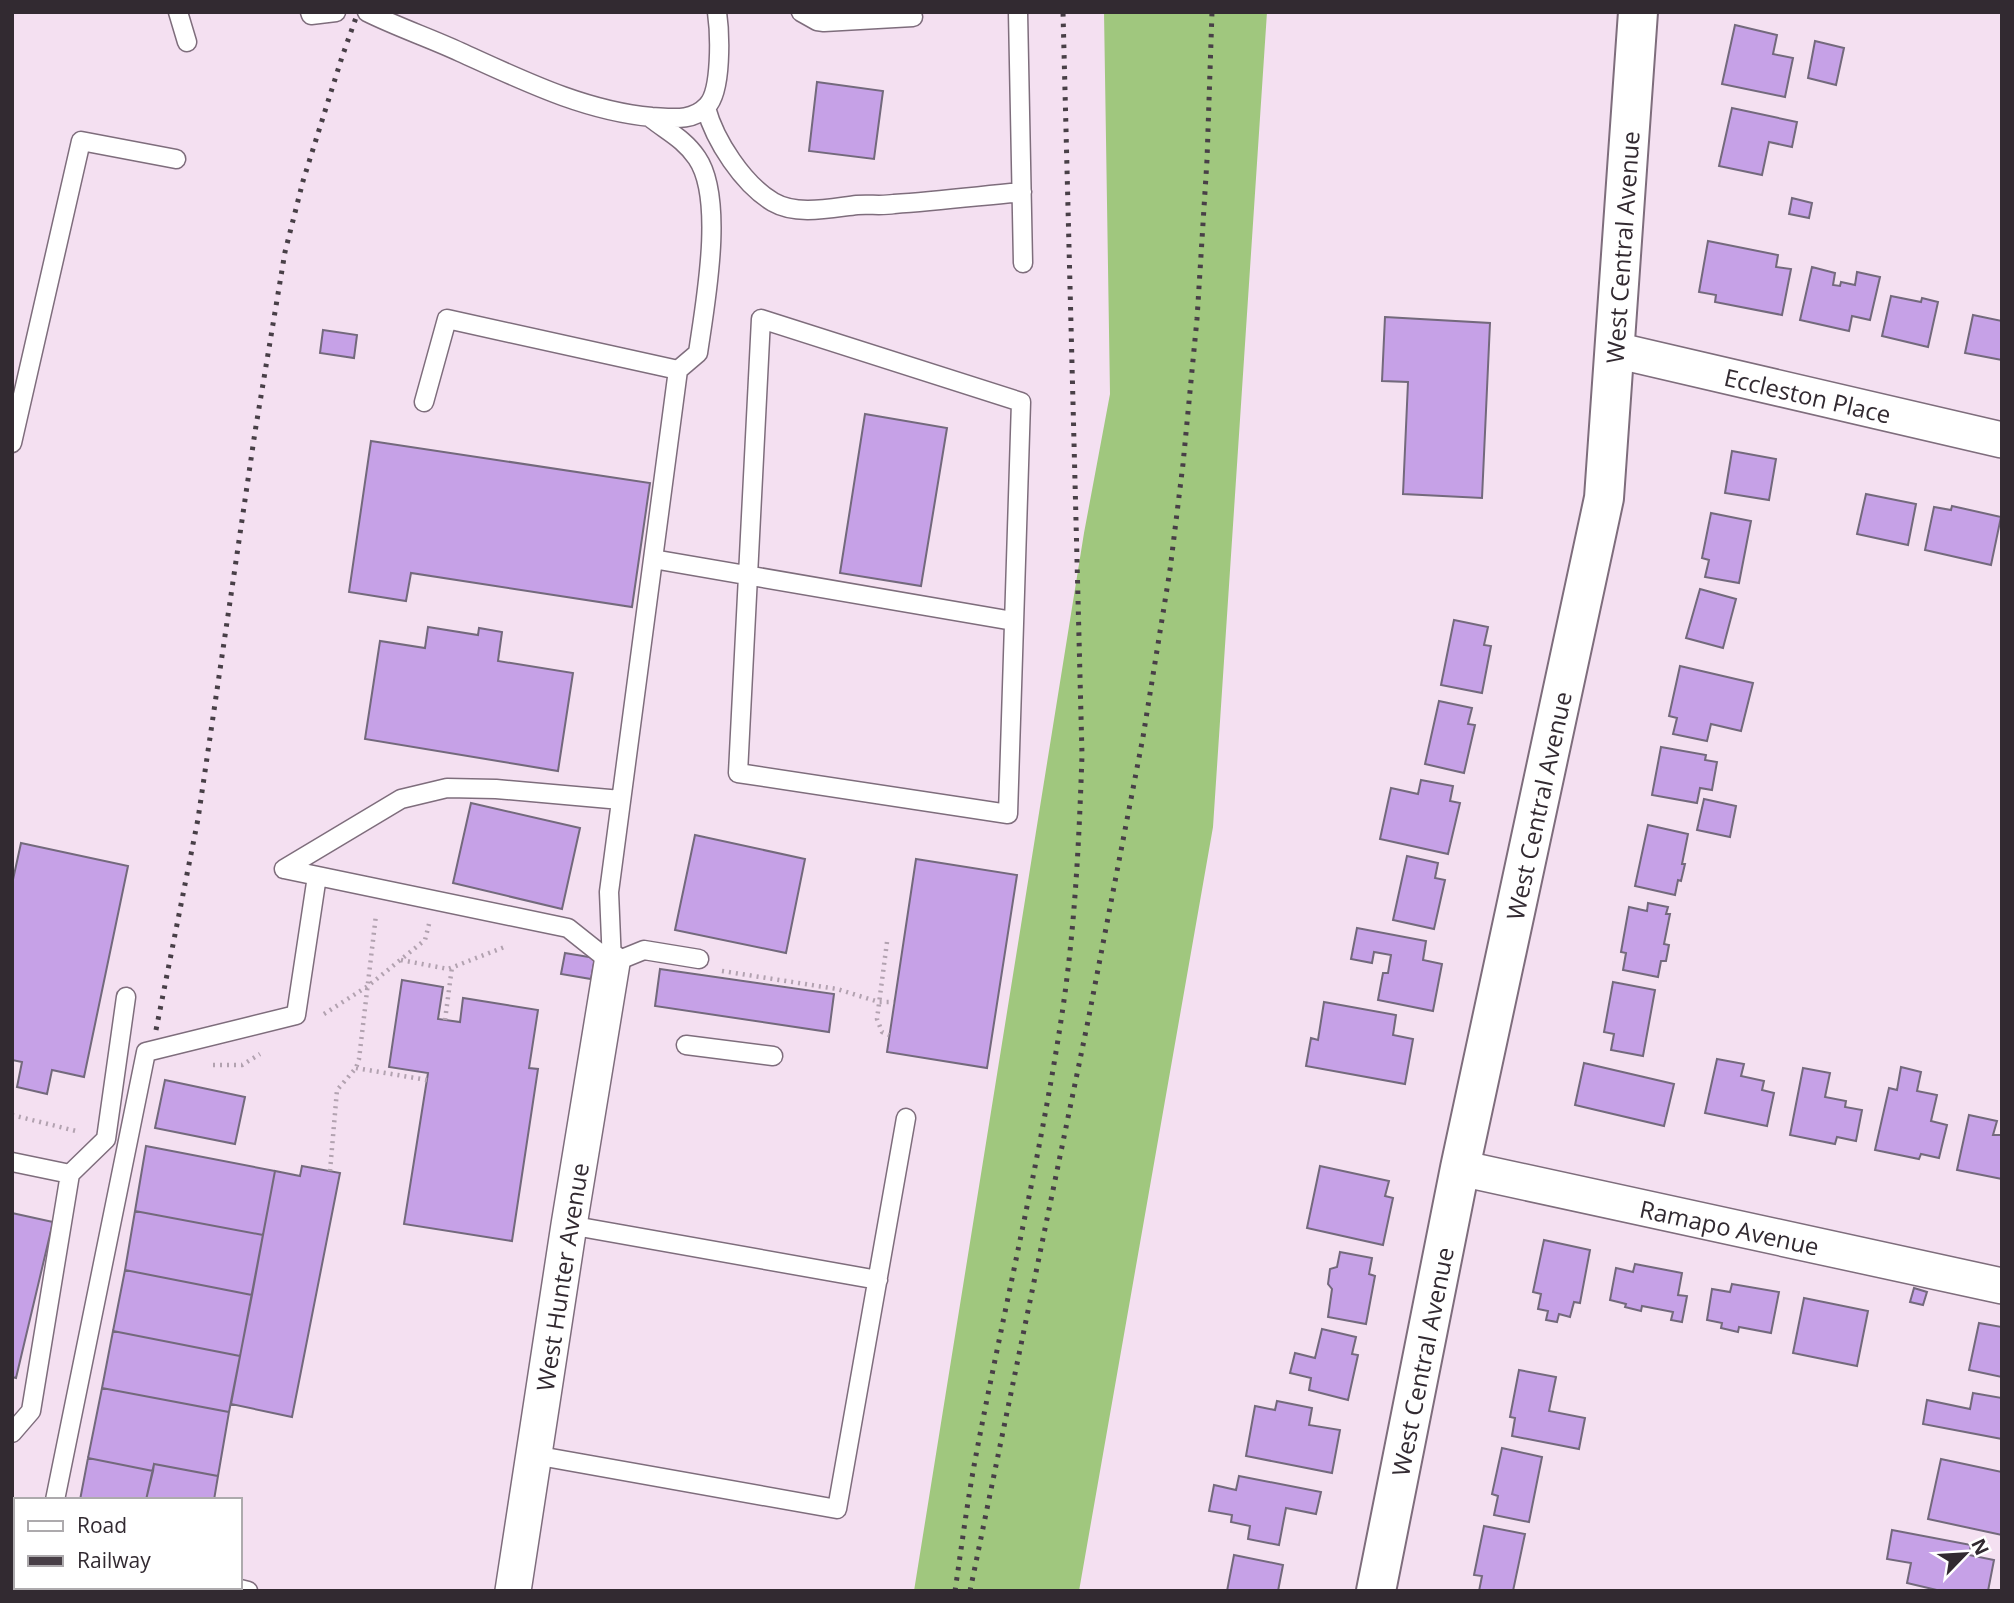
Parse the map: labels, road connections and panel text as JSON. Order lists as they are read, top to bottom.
{
  "streets": {
    "street": [
      "West Central Avenue",
      "Eccleston Place",
      "Ramapo Avenue",
      "West Hunter Avenue"
    ]
  },
  "crossings": [
    ["West Central Avenue", "Eccleston Place"],
    ["West Central Avenue", "Ramapo Avenue"]
  ],
  "legend": ["Road", "Railway"],
  "north": "top right"
}
